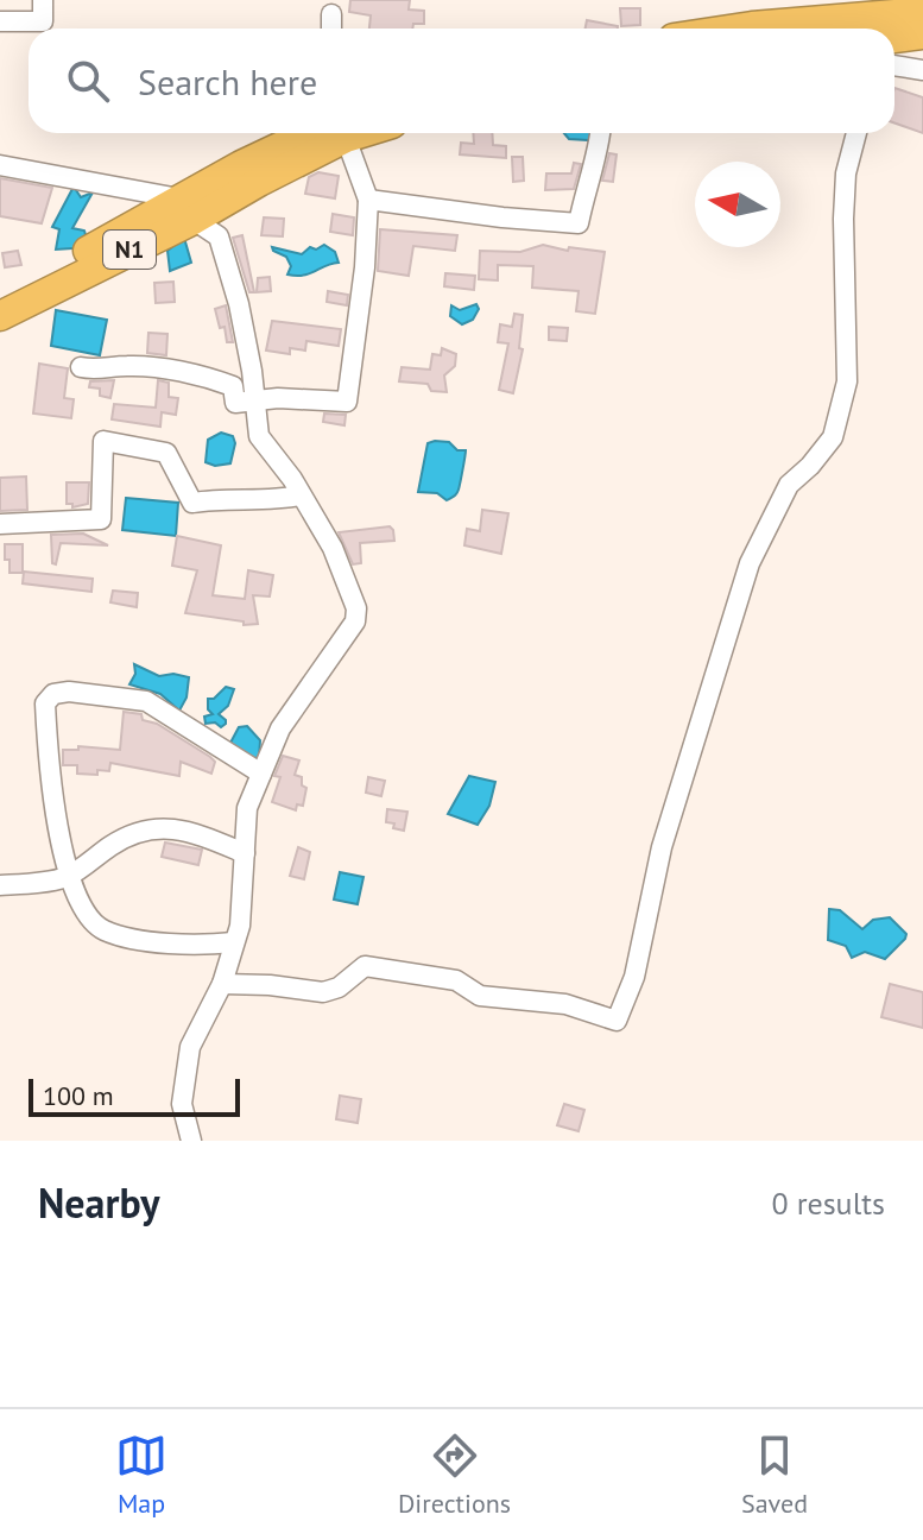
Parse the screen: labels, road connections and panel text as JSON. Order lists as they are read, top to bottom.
{
  "streets": {
    "highway": ["N1"]
  },
  "scale_bar": "100 m",
  "north": "left",
  "page": {
    "search": "Search here",
    "scale": "100 m",
    "heading": ["Nearby", "0 results"],
    "nav": ["Map", "Directions", "Saved"]
  }
}
